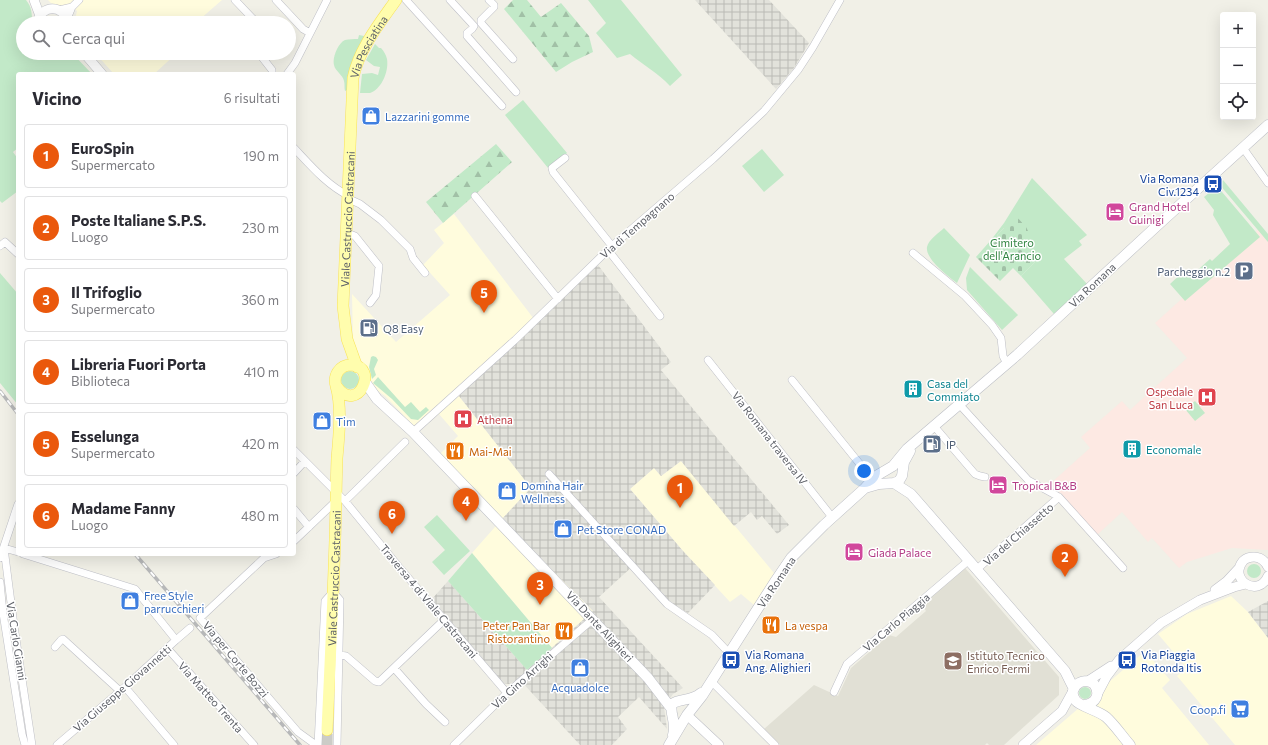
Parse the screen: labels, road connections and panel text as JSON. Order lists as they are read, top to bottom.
{
  "streets": {
    "main road": [
      "Via Pesciatina",
      "Viale Castruccio Castracani",
      "Via Romana",
      "Via Dante Alighieri"
    ],
    "street": [
      "Via di Tempagnano",
      "Via Romana traversa IV",
      "Via del Chiassetto",
      "Traversa 4 di Viale Castracani",
      "Via Carlo Piaggia",
      "Via Carlo Gianni",
      "Via per Corte Bozzi",
      "Via Gino Arrighi",
      "Via Giuseppe Giovannetti",
      "Via Matteo Trenta"
    ]
  },
  "crossings": [
    ["Via Pesciatina", "Viale Castruccio Castracani"],
    ["Viale Castruccio Castracani", "Traversa 4 di Viale Castracani"],
    ["Viale Castruccio Castracani", "Via Dante Alighieri"],
    ["Viale Castruccio Castracani", "Via per Corte Bozzi"],
    ["Via di Tempagnano", "Via Dante Alighieri"],
    ["Via Romana", "Via Romana traversa IV"],
    ["Via Romana", "Via del Chiassetto"],
    ["Via Romana", "Via Dante Alighieri"],
    ["Traversa 4 di Viale Castracani", "Via Gino Arrighi"],
    ["Via Dante Alighieri", "Via Gino Arrighi"],
    ["Via Giuseppe Giovannetti", "Via Matteo Trenta"]
  ],
  "parks": ["Cimitero dell'Arancio"],
  "places": {
    "shop": [
      "Lazzarini gomme",
      "Tim",
      "Domina Hair Wellness",
      "Pet Store CONAD",
      "Free Style parrucchieri",
      "Acquadolce"
    ],
    "bus stop": ["Via Romana Civ.1234", "Via Romana Ang. Alighieri", "Via Piaggia Rotonda Itis"],
    "hotel": ["Grand Hotel Guinigi", "Tropical B&B", "Giada Palace"],
    "parking": ["Parcheggio n.2"],
    "fuel station": ["Q8 Easy", "IP"],
    "building": ["Casa del Commiato", "Economale"],
    "hospital": ["Ospedale San Luca", "Athena"],
    "restaurant": ["Mai-Mai", "La vespa", "Peter Pan Bar Ristorantino"],
    "school or university": ["Istituto Tecnico Enrico Fermi"],
    "supermarket": ["Coop.fi"]
  },
  "page": {
    "map_buttons": ["+", "−"],
    "search": "Cerca qui",
    "heading": ["Vicino", "6 risultati"],
    "list": [
      {
        "mark": "1",
        "name": "EuroSpin",
        "note": "Supermercato",
        "value": "190 m"
      },
      {
        "mark": "2",
        "name": "Poste Italiane S.P.S.",
        "note": "Luogo",
        "value": "230 m"
      },
      {
        "mark": "3",
        "name": "Il Trifoglio",
        "note": "Supermercato",
        "value": "360 m"
      },
      {
        "mark": "4",
        "name": "Libreria Fuori Porta",
        "note": "Biblioteca",
        "value": "410 m"
      },
      {
        "mark": "5",
        "name": "Esselunga",
        "note": "Supermercato",
        "value": "420 m"
      },
      {
        "mark": "6",
        "name": "Madame Fanny",
        "note": "Luogo",
        "value": "480 m"
      }
    ],
    "pins": [
      "5",
      "1",
      "4",
      "6",
      "2",
      "3"
    ]
  }
}
